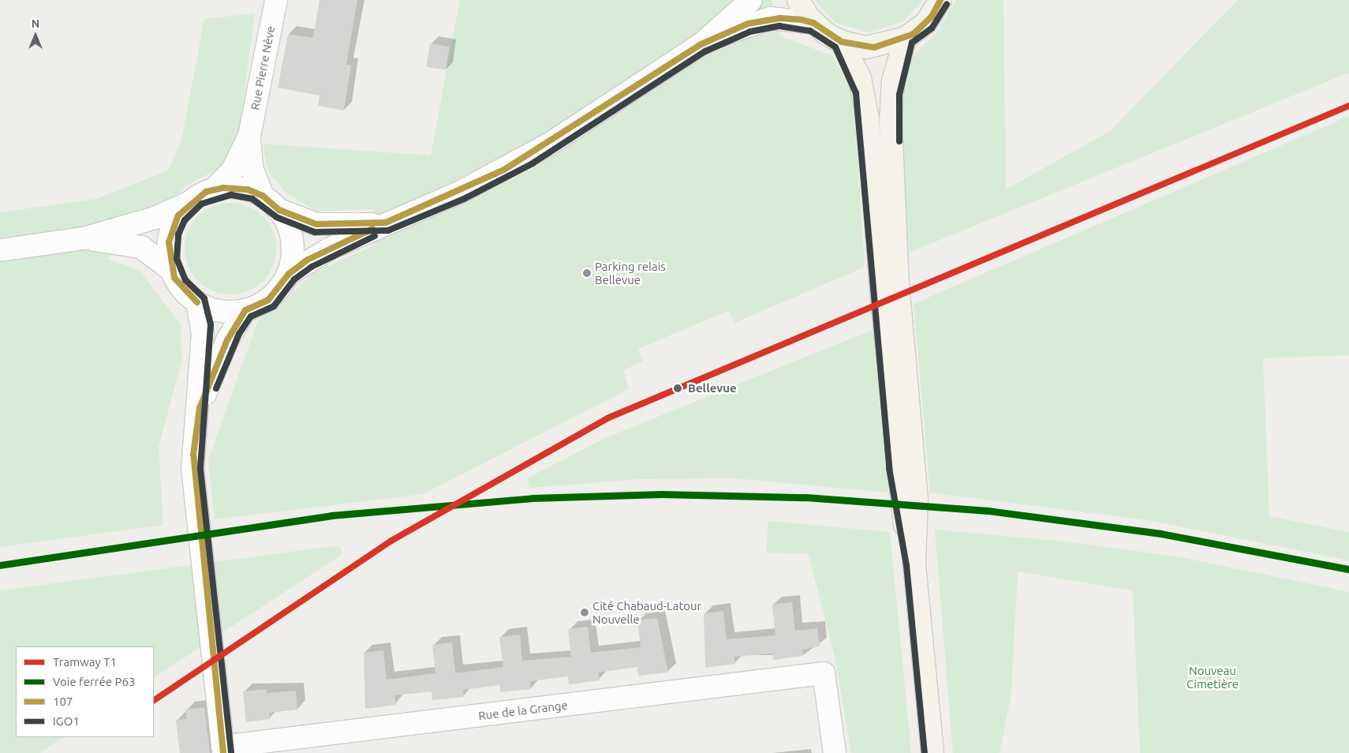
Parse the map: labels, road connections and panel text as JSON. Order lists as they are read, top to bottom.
{
  "streets": {
    "street": ["Rue Pierre Nève", "Rue de la Grange"]
  },
  "parks": ["Nouveau Cimetière"],
  "places": ["Parking relais Bellevue", "Bellevue", "Cité Chabaud-Latour Nouvelle"],
  "lines": [
    "transit line 107",
    "transit line IGO1",
    "tram line T1",
    "rail line P63"
  ],
  "legend": [
    "Tramway T1",
    "Voie ferrée P63",
    "107",
    "IGO1"
  ],
  "north": "top"
}
